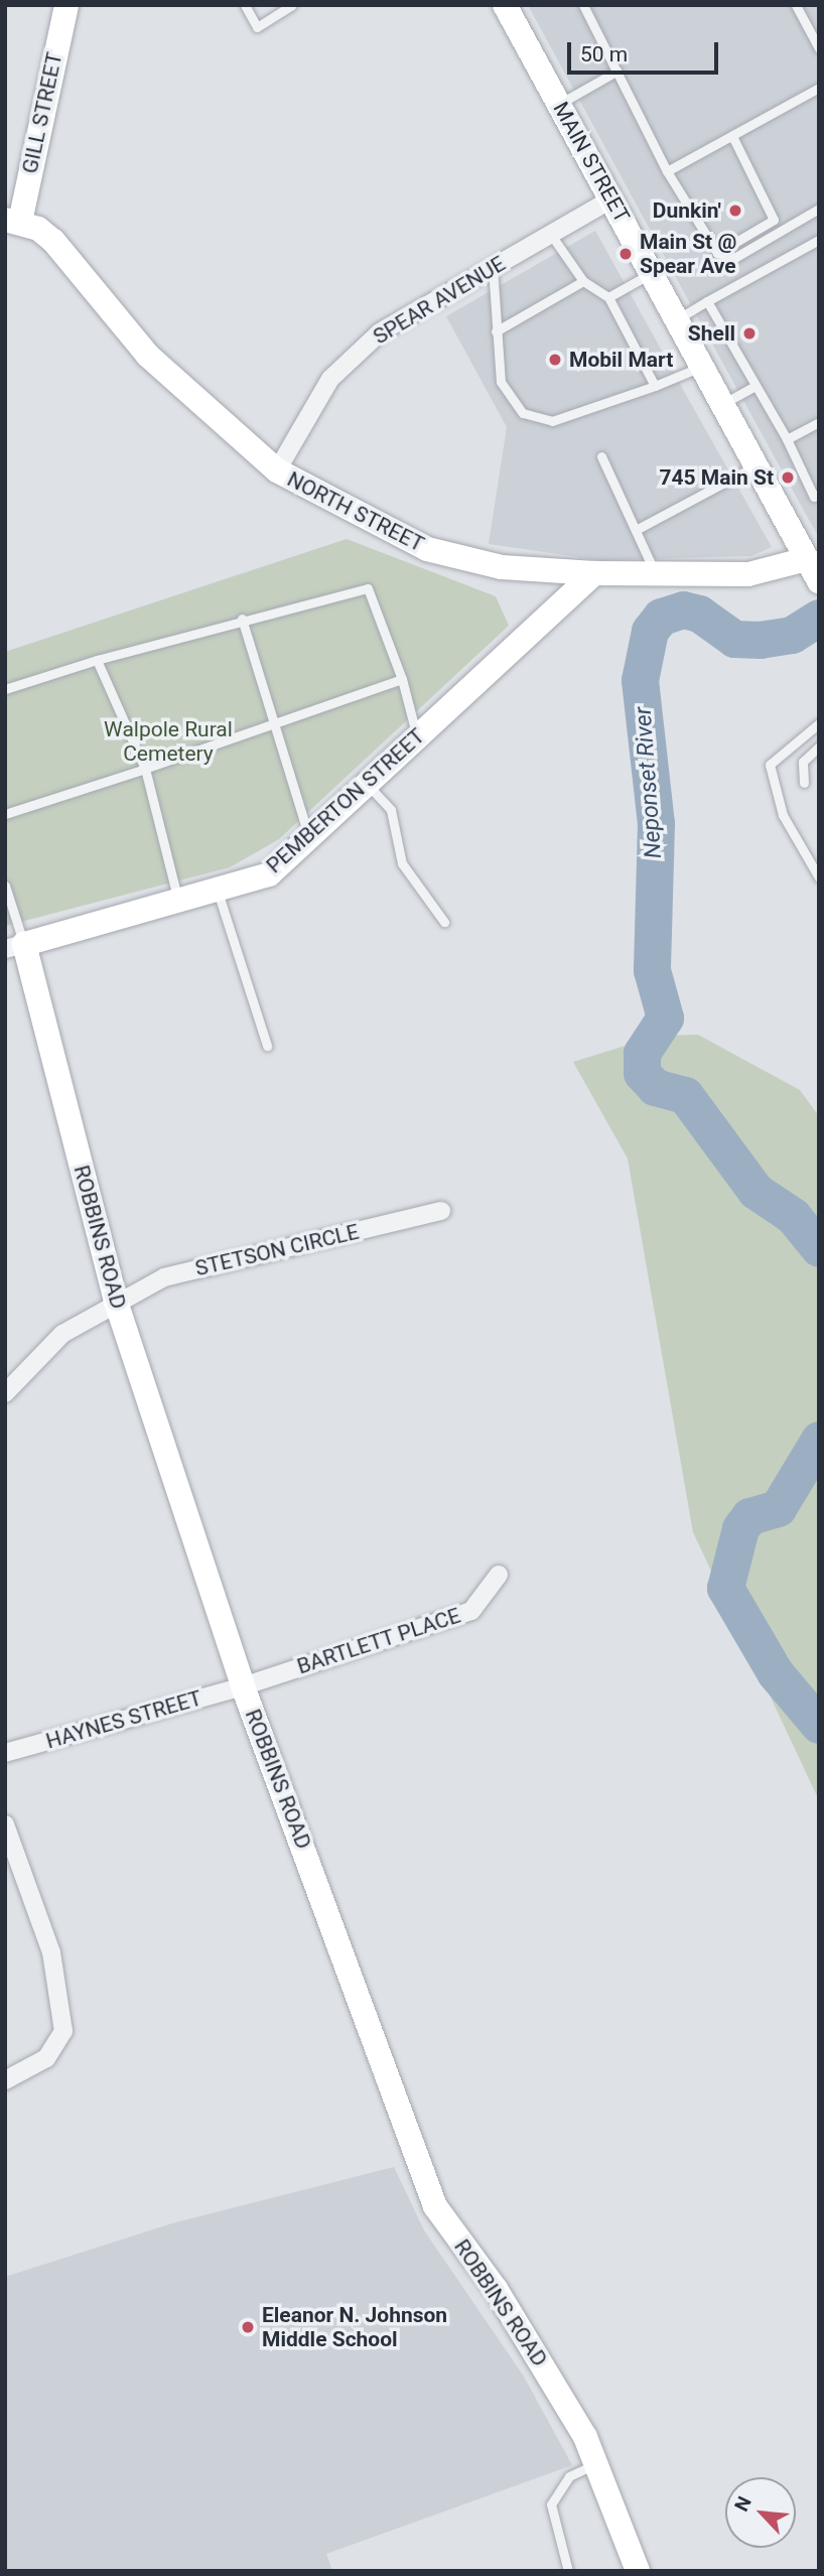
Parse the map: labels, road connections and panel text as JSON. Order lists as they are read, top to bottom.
{
  "streets": {
    "street": [
      "GILL STREET",
      "MAIN STREET",
      "SPEAR AVENUE",
      "NORTH STREET",
      "PEMBERTON STREET",
      "ROBBINS ROAD",
      "STETSON CIRCLE",
      "BARTLETT PLACE",
      "HAYNES STREET"
    ]
  },
  "crossings": [
    ["GILL STREET", "NORTH STREET"],
    ["MAIN STREET", "SPEAR AVENUE"],
    ["MAIN STREET", "NORTH STREET"],
    ["SPEAR AVENUE", "NORTH STREET"],
    ["NORTH STREET", "PEMBERTON STREET"],
    ["PEMBERTON STREET", "ROBBINS ROAD"],
    ["ROBBINS ROAD", "STETSON CIRCLE"],
    ["ROBBINS ROAD", "BARTLETT PLACE"],
    ["ROBBINS ROAD", "HAYNES STREET"],
    ["BARTLETT PLACE", "HAYNES STREET"]
  ],
  "water": ["Neponset River"],
  "parks": ["Walpole Rural Cemetery"],
  "places": [
    "Dunkin'",
    "Main St @ Spear Ave",
    "Shell",
    "Mobil Mart",
    "745 Main St",
    "Eleanor N. Johnson Middle School"
  ],
  "scale_bar": "50 m",
  "north": "top left"
}
